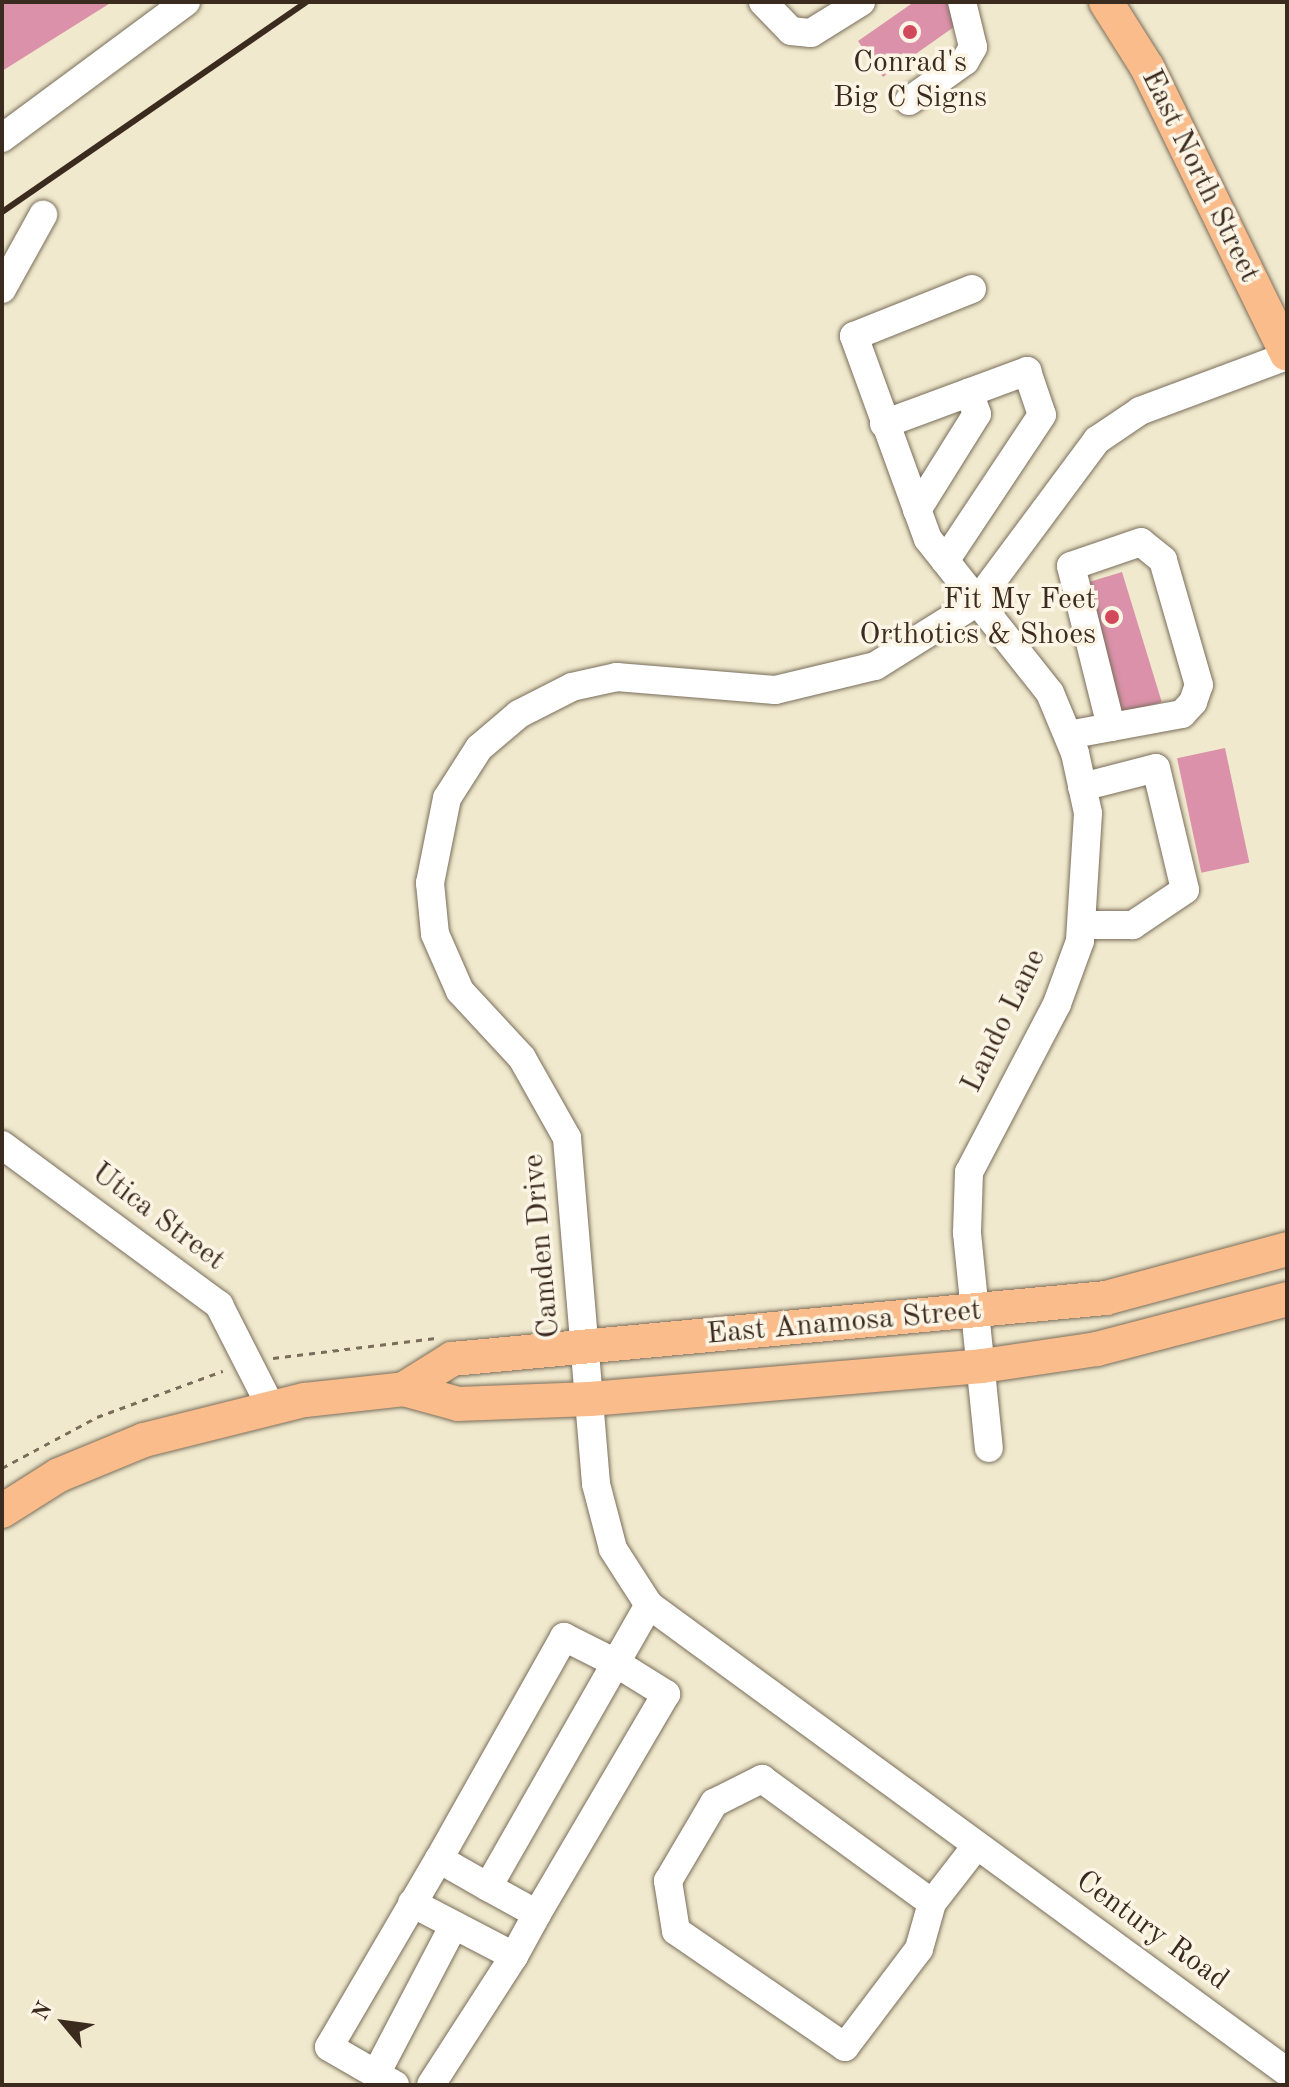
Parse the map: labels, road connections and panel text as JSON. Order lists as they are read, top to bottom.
{
  "streets": {
    "main road": ["East North Street", "East Anamosa Street"],
    "street": [
      "Lando Lane",
      "Utica Street",
      "Camden Drive",
      "Century Road"
    ]
  },
  "crossings": [
    ["East North Street", "Camden Drive"],
    ["Lando Lane", "Camden Drive"],
    ["Lando Lane", "East Anamosa Street"],
    ["Utica Street", "East Anamosa Street"],
    ["Camden Drive", "East Anamosa Street"],
    ["Camden Drive", "Century Road"]
  ],
  "places": ["Conrad's Big C Signs", "Fit My Feet Orthotics & Shoes"],
  "north": "top left"
}
